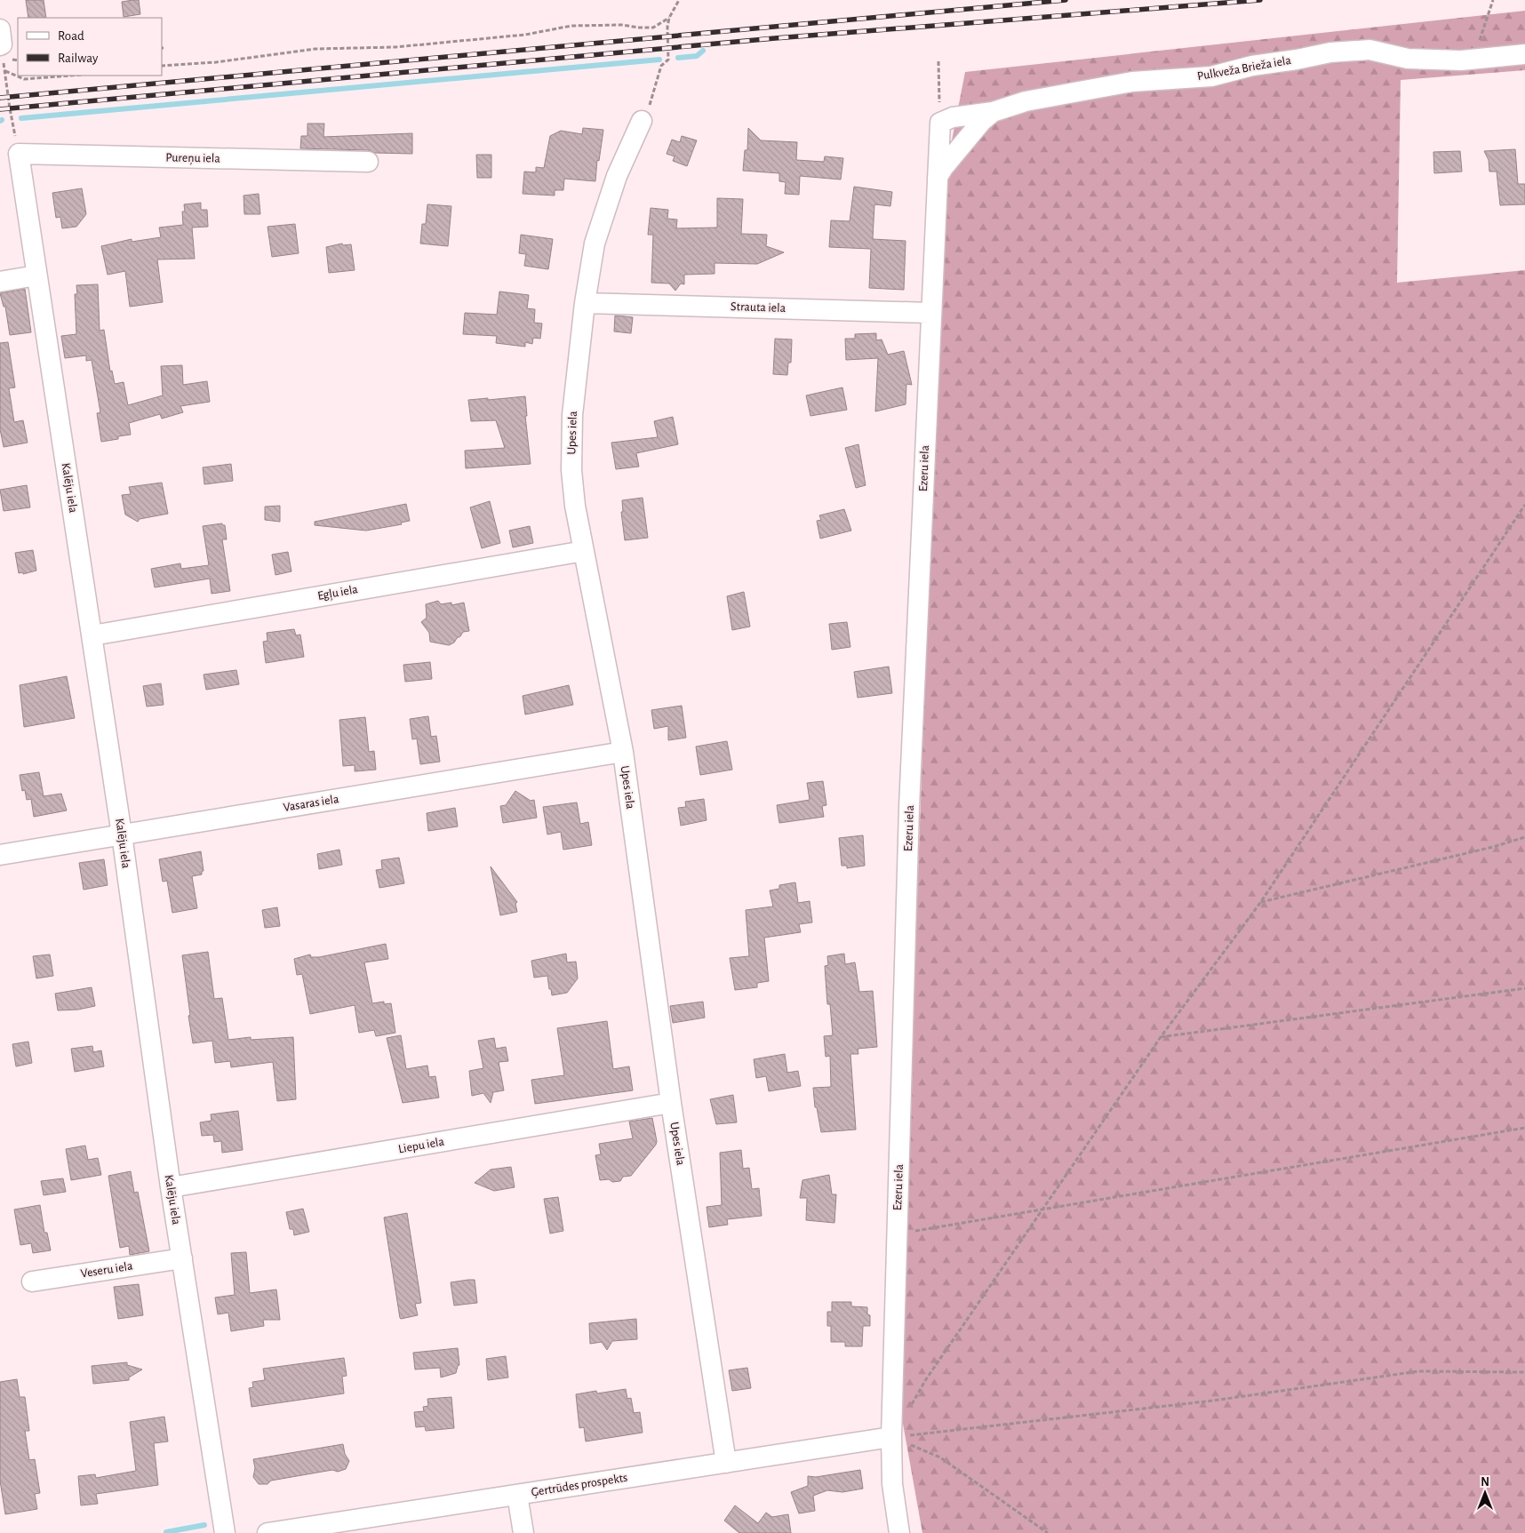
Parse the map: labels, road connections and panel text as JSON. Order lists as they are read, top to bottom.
{
  "streets": {
    "street": [
      "Pulkveža Brieža iela",
      "Pureņu iela",
      "Strauta iela",
      "Upes iela",
      "Ezeru iela",
      "Kalēju iela",
      "Egļu iela",
      "Vasaras iela",
      "Liepu iela",
      "Veseru iela",
      "Ģertrūdes prospekts"
    ]
  },
  "crossings": [
    ["Pulkveža Brieža iela", "Ezeru iela"],
    ["Pureņu iela", "Kalēju iela"],
    ["Strauta iela", "Upes iela"],
    ["Strauta iela", "Ezeru iela"],
    ["Upes iela", "Egļu iela"],
    ["Upes iela", "Vasaras iela"],
    ["Upes iela", "Liepu iela"],
    ["Upes iela", "Ģertrūdes prospekts"],
    ["Ezeru iela", "Ģertrūdes prospekts"],
    ["Kalēju iela", "Egļu iela"],
    ["Kalēju iela", "Vasaras iela"],
    ["Kalēju iela", "Liepu iela"],
    ["Kalēju iela", "Veseru iela"]
  ],
  "legend": ["Road", "Railway"],
  "north": "top"
}
